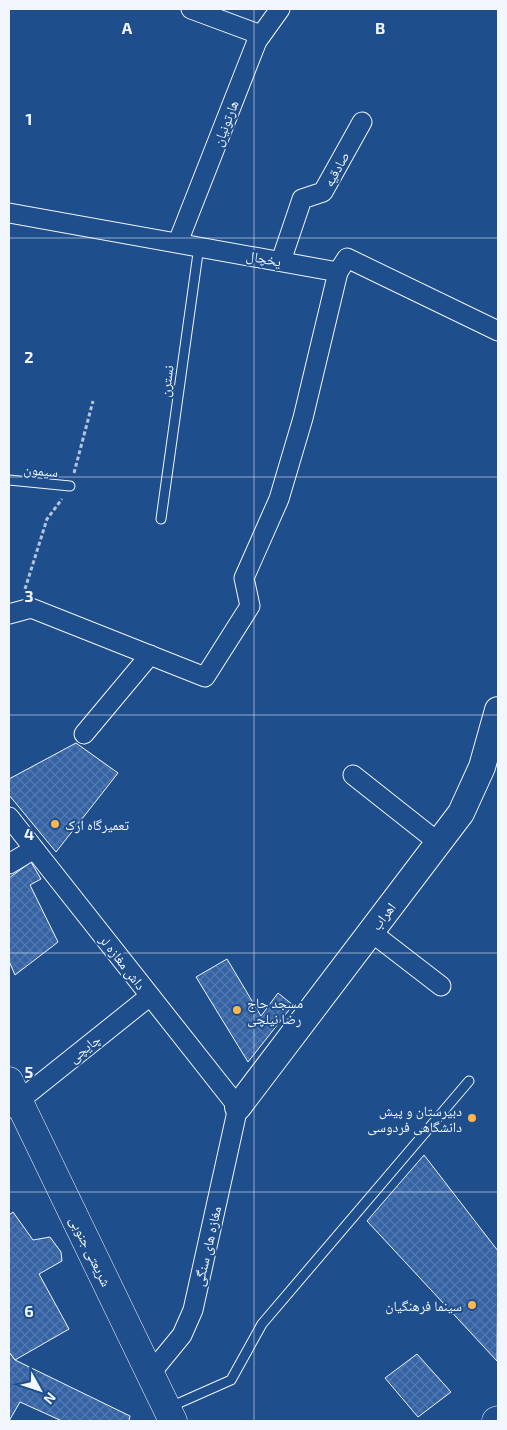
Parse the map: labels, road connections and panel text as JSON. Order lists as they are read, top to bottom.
{
  "streets": {
    "main road": ["شریعتی جنوبی"],
    "street": [
      "هارتونیان",
      "صادقیه",
      "یخچال",
      "اهراب",
      "داش مغازه لر",
      "چایچی",
      "مغازه های سنگی"
    ],
    "lane": ["نسترن", "سیمون"]
  },
  "crossings": [
    ["هارتونیان", "یخچال"],
    ["صادقیه", "یخچال"],
    ["یخچال", "نسترن"],
    ["اهراب", "داش مغازه لر"],
    ["اهراب", "مغازه های سنگی"],
    ["داش مغازه لر", "چایچی"],
    ["داش مغازه لر", "مغازه های سنگی"],
    ["چایچی", "شریعتی جنوبی"],
    ["مغازه های سنگی", "شریعتی جنوبی"]
  ],
  "places": [
    "تعمیرگاه ارک",
    "مسجد حاج رضا نیلچی",
    "دبیرستان و پیش دانشگاهی فردوسی",
    "سینما فرهنگیان"
  ],
  "north": "bottom right",
  "grid": {
    "columns": ["A", "B"],
    "rows": [
      "1",
      "2",
      "3",
      "4",
      "5",
      "6"
    ]
  }
}
